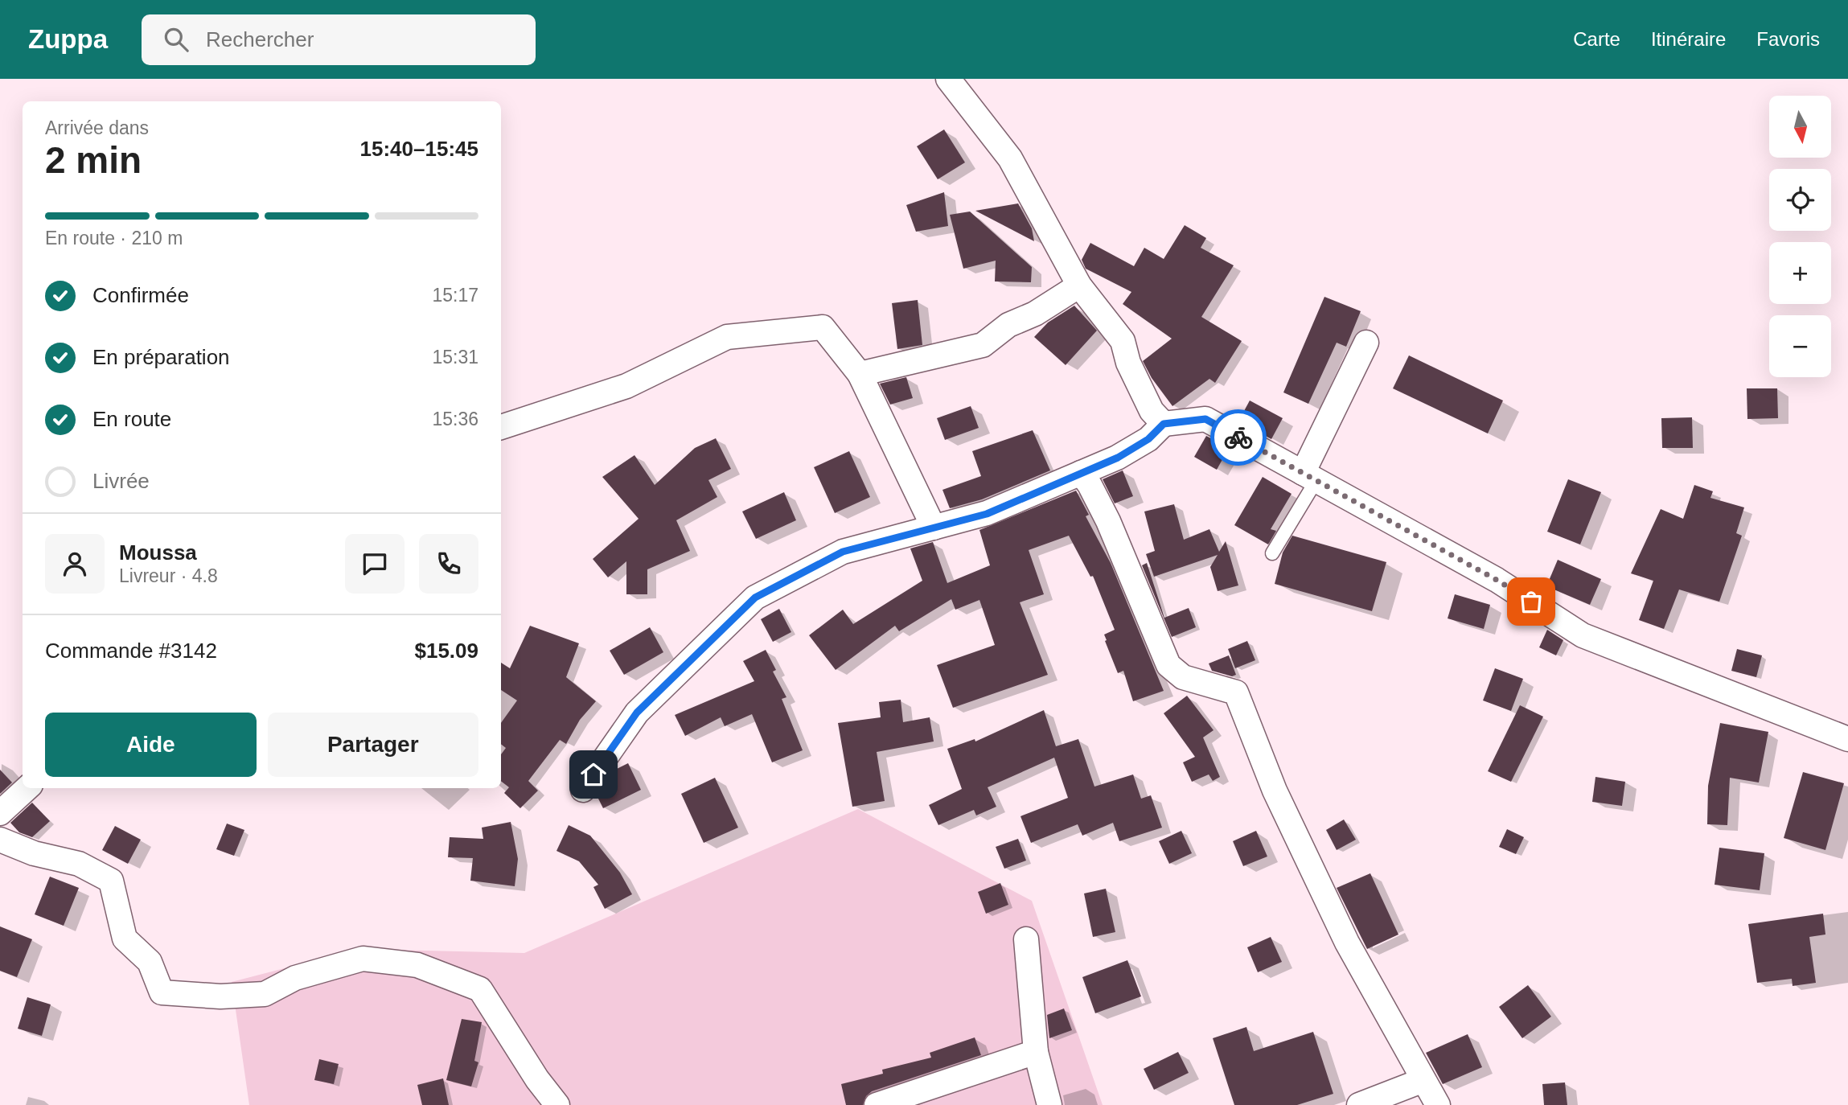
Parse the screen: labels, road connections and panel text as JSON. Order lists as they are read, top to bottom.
{
  "north": "bottom",
  "page": {
    "header": "Zuppa",
    "search": "Rechercher",
    "nav": ["Carte", "Itinéraire", "Favoris"],
    "map_buttons": ["+", "−"],
    "heading": ["2 min", "Arrivée dans", "15:40–15:45"],
    "panel": [
      "Moussa",
      "Livreur · 4.8",
      "Commande #3142",
      "$15.09"
    ],
    "bar": "En route · 210 m",
    "list": [
      ["Confirmée", "15:17"],
      ["En préparation", "15:31"],
      ["En route", "15:36"],
      "Livrée"
    ],
    "buttons": ["Aide", "Partager"]
  }
}
